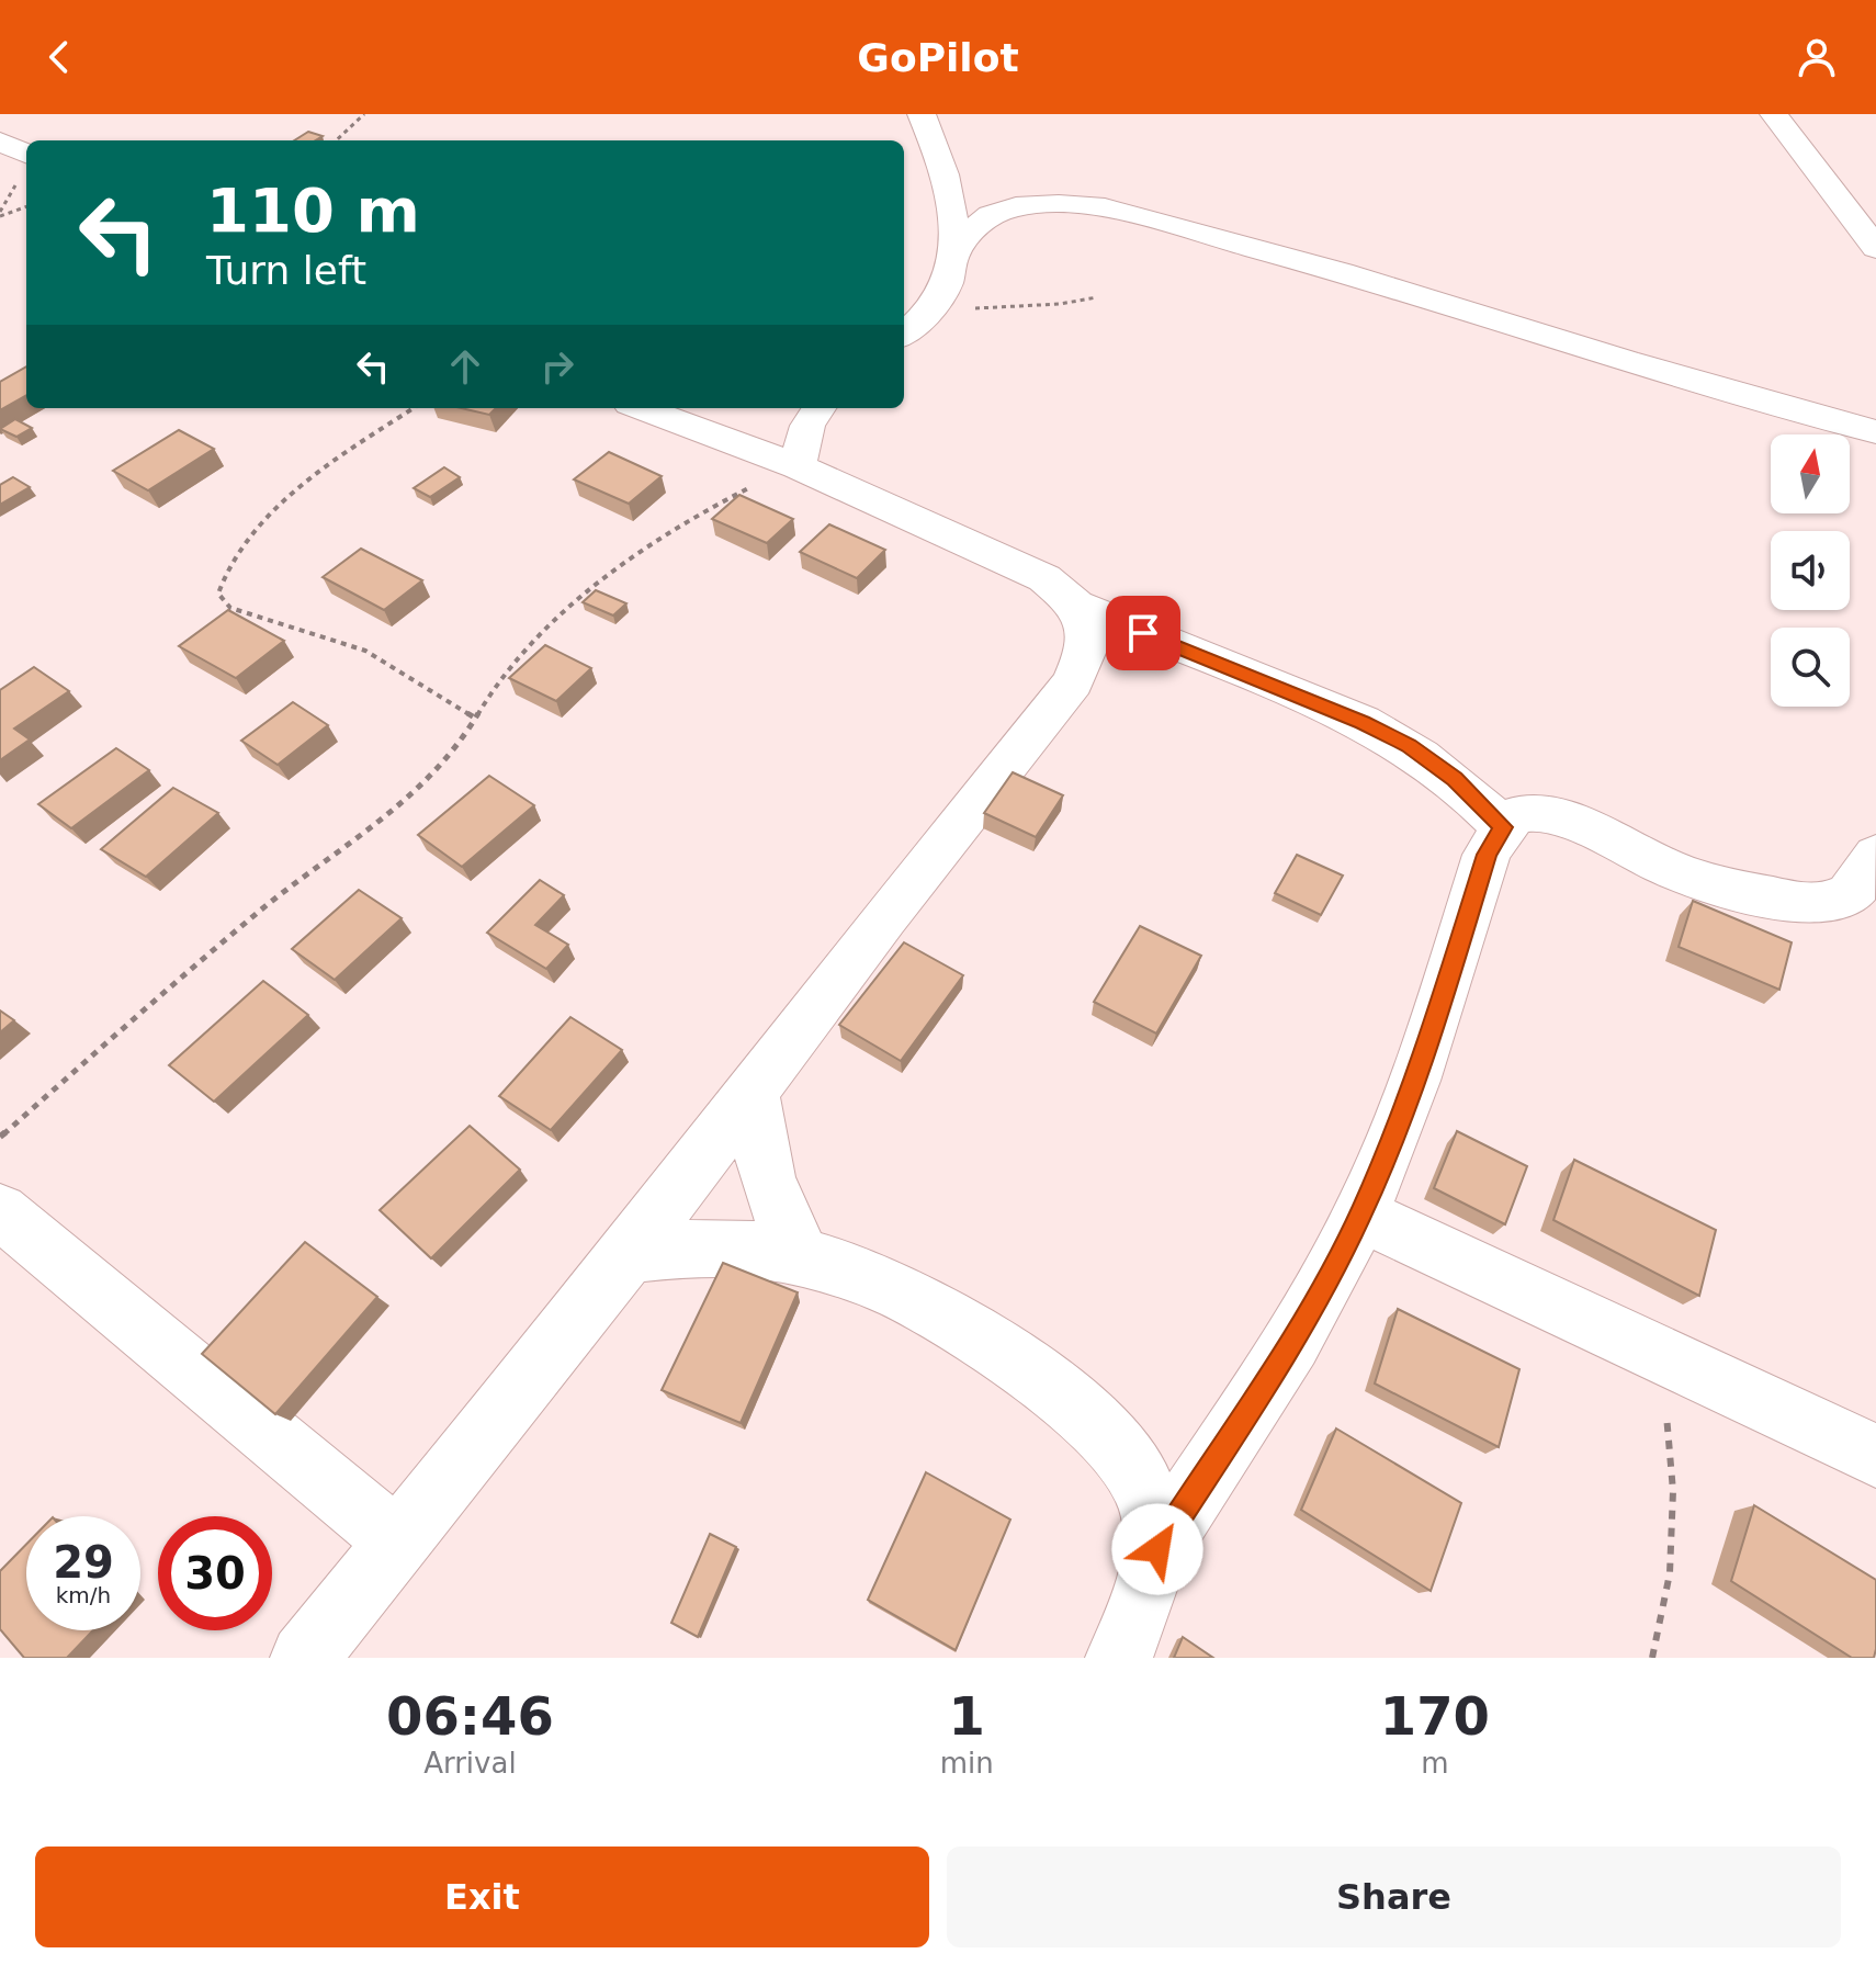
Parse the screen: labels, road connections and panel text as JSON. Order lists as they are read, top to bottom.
{
  "north": "top",
  "page": {
    "header": "GoPilot",
    "turn": ["110 m", "Turn left"],
    "speed": "29 km/h",
    "limit": "30",
    "eta": [
      "06:46",
      "Arrival",
      "1",
      "min",
      "170",
      "m"
    ],
    "buttons": ["Exit", "Share"]
  }
}
